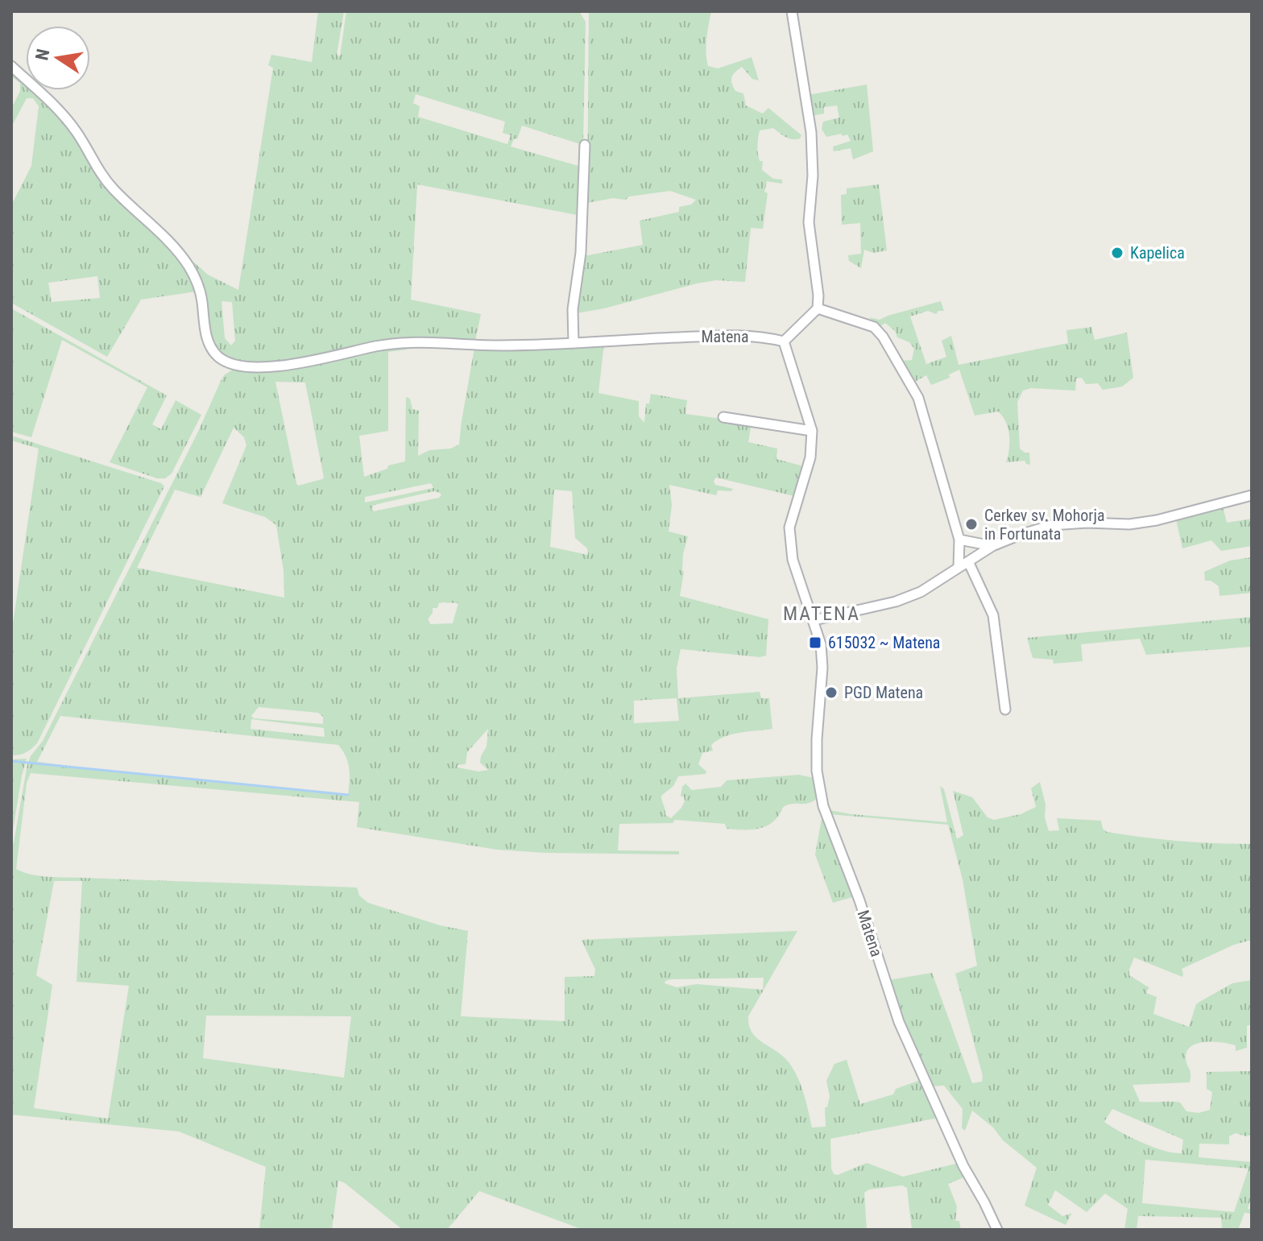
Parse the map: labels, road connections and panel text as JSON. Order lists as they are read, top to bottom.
{
  "streets": {
    "street": ["Matena"]
  },
  "districts": ["MATENA"],
  "places": {
    "other": ["Kapelica", "Cerkev sv. Mohorja in Fortunata", "PGD Matena"],
    "transit": ["615032 ~ Matena"]
  },
  "north": "left"
}
